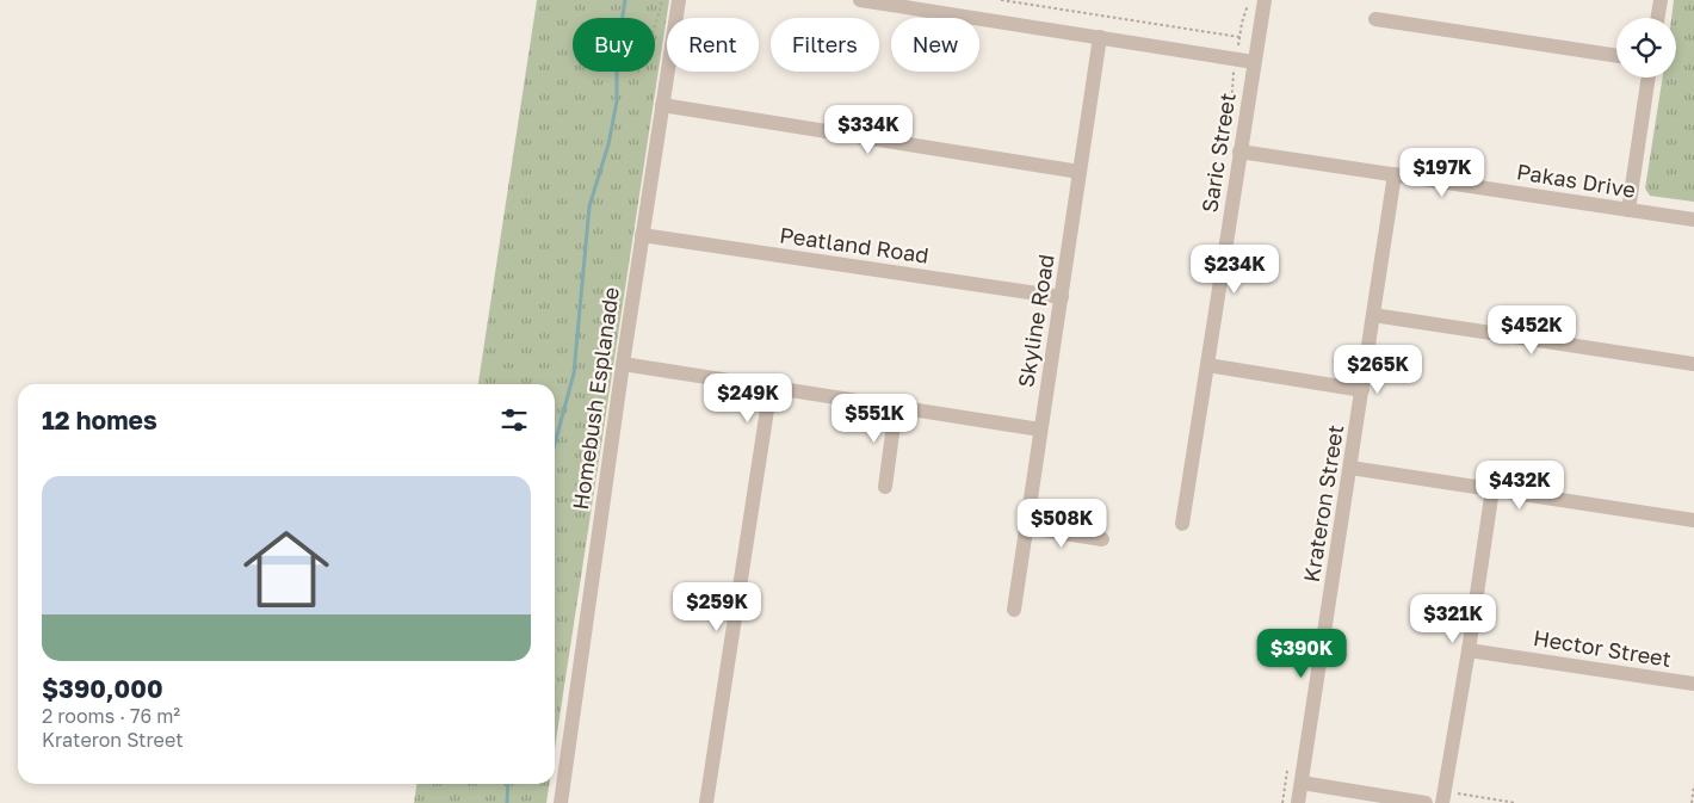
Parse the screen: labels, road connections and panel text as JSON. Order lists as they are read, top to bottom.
{
  "streets": {
    "street": [
      "Saric Street",
      "Pakas Drive",
      "Peatland Road",
      "Skyline Road",
      "Homebush Esplanade",
      "Krateron Street",
      "Hector Street"
    ]
  },
  "crossings": [
    ["Saric Street", "Pakas Drive"],
    ["Pakas Drive", "Krateron Street"],
    ["Peatland Road", "Skyline Road"],
    ["Peatland Road", "Homebush Esplanade"]
  ],
  "page": {
    "chip": [
      "Buy",
      "Rent",
      "Filters",
      "New"
    ],
    "price": [
      "$334K",
      "$197K",
      "$234K",
      "$452K",
      "$265K",
      "$249K",
      "$551K",
      "$432K",
      "$508K",
      "$259K",
      "$321K",
      "$390K"
    ],
    "heading": "12 homes",
    "list": [
      {
        "name": "$390,000",
        "note": "2 rooms · 76 m² · Krateron Street"
      }
    ]
  }
}
